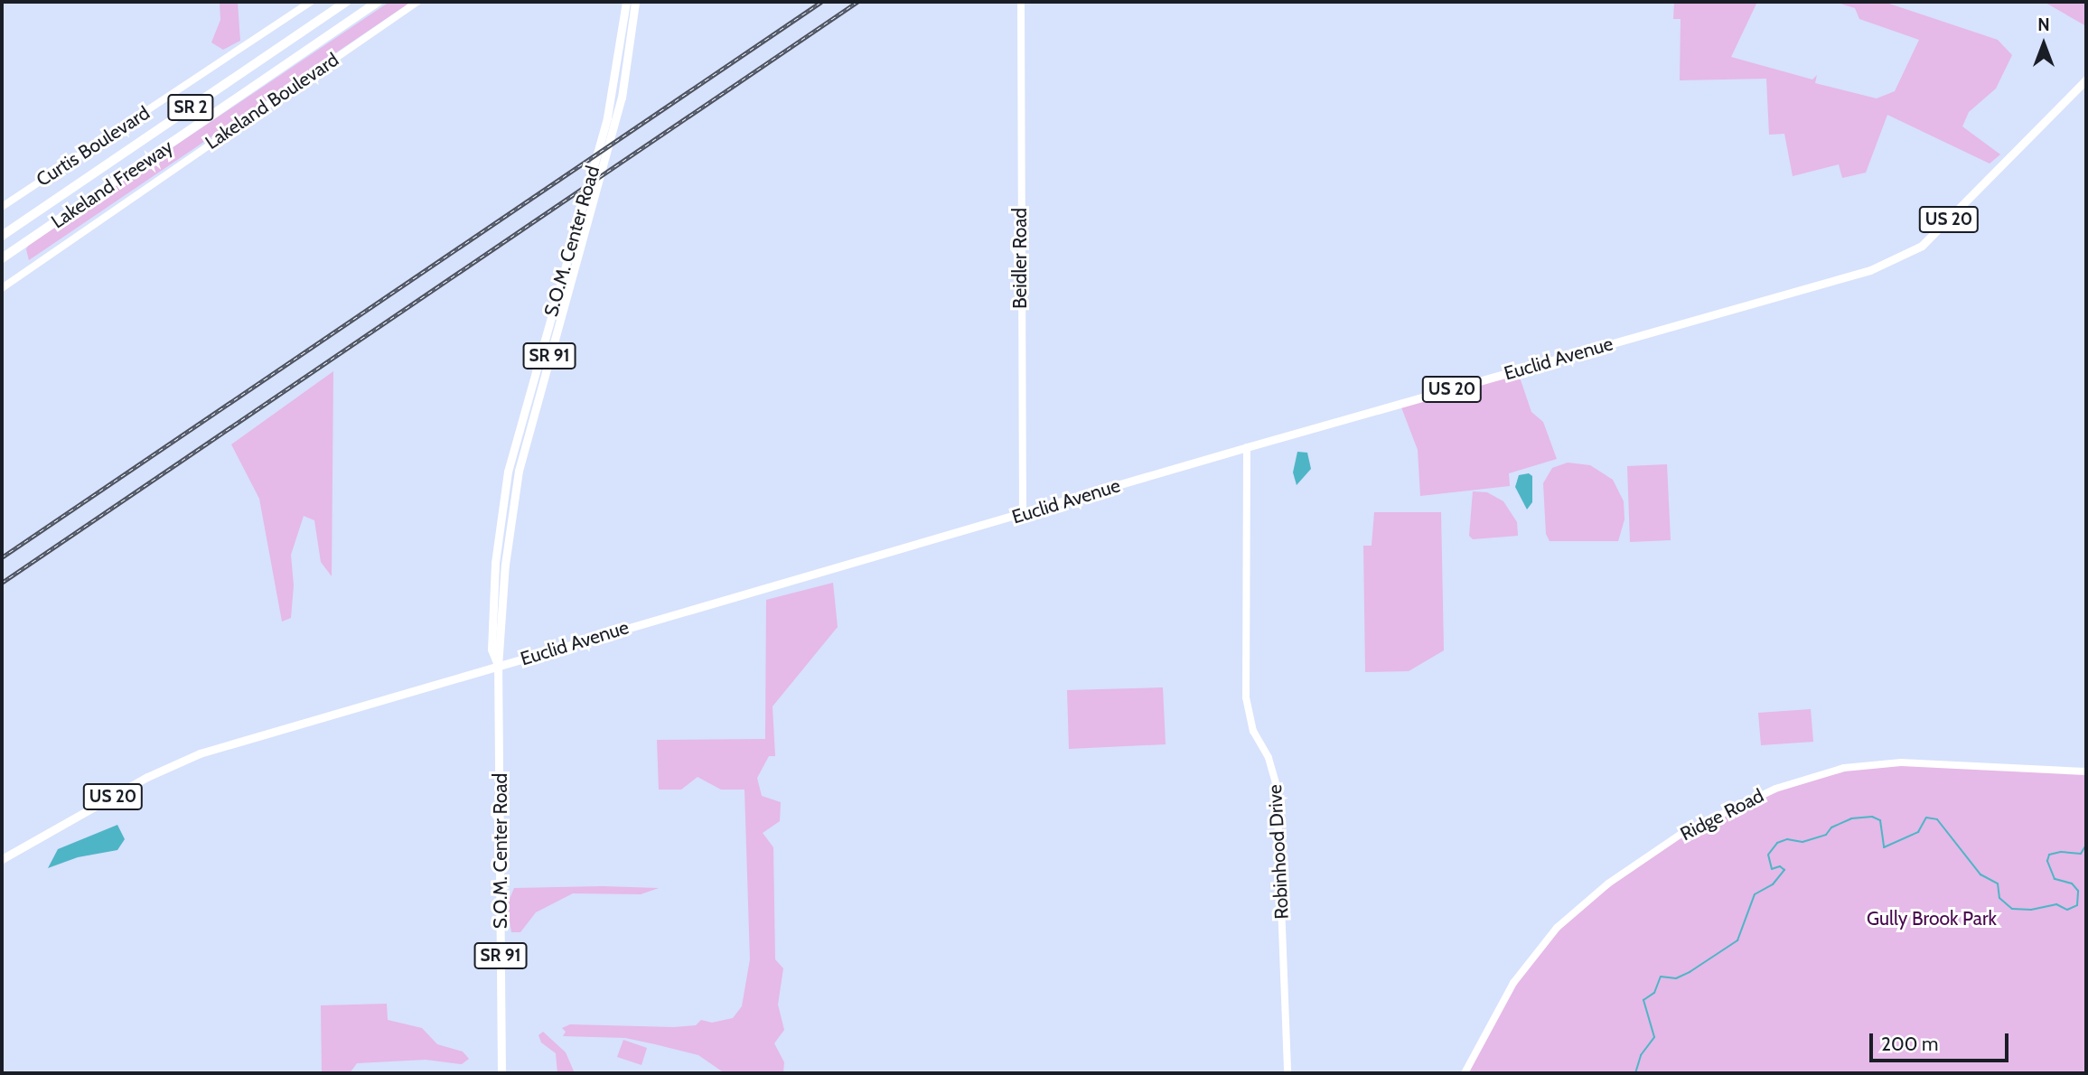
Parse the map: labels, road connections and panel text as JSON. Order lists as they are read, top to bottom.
{
  "streets": {
    "highway": ["SR 2", "Lakeland Freeway"],
    "main road": [
      "US 20",
      "S.O.M. Center Road",
      "SR 91",
      "Euclid Avenue"
    ],
    "street": [
      "Lakeland Boulevard",
      "Curtis Boulevard",
      "Beidler Road",
      "Ridge Road",
      "Robinhood Drive"
    ]
  },
  "crossings": [
    ["S.O.M. Center Road", "Euclid Avenue"],
    ["Beidler Road", "Euclid Avenue"],
    ["Euclid Avenue", "Robinhood Drive"]
  ],
  "parks": ["Gully Brook Park"],
  "scale_bar": "200 m",
  "north": "top"
}
